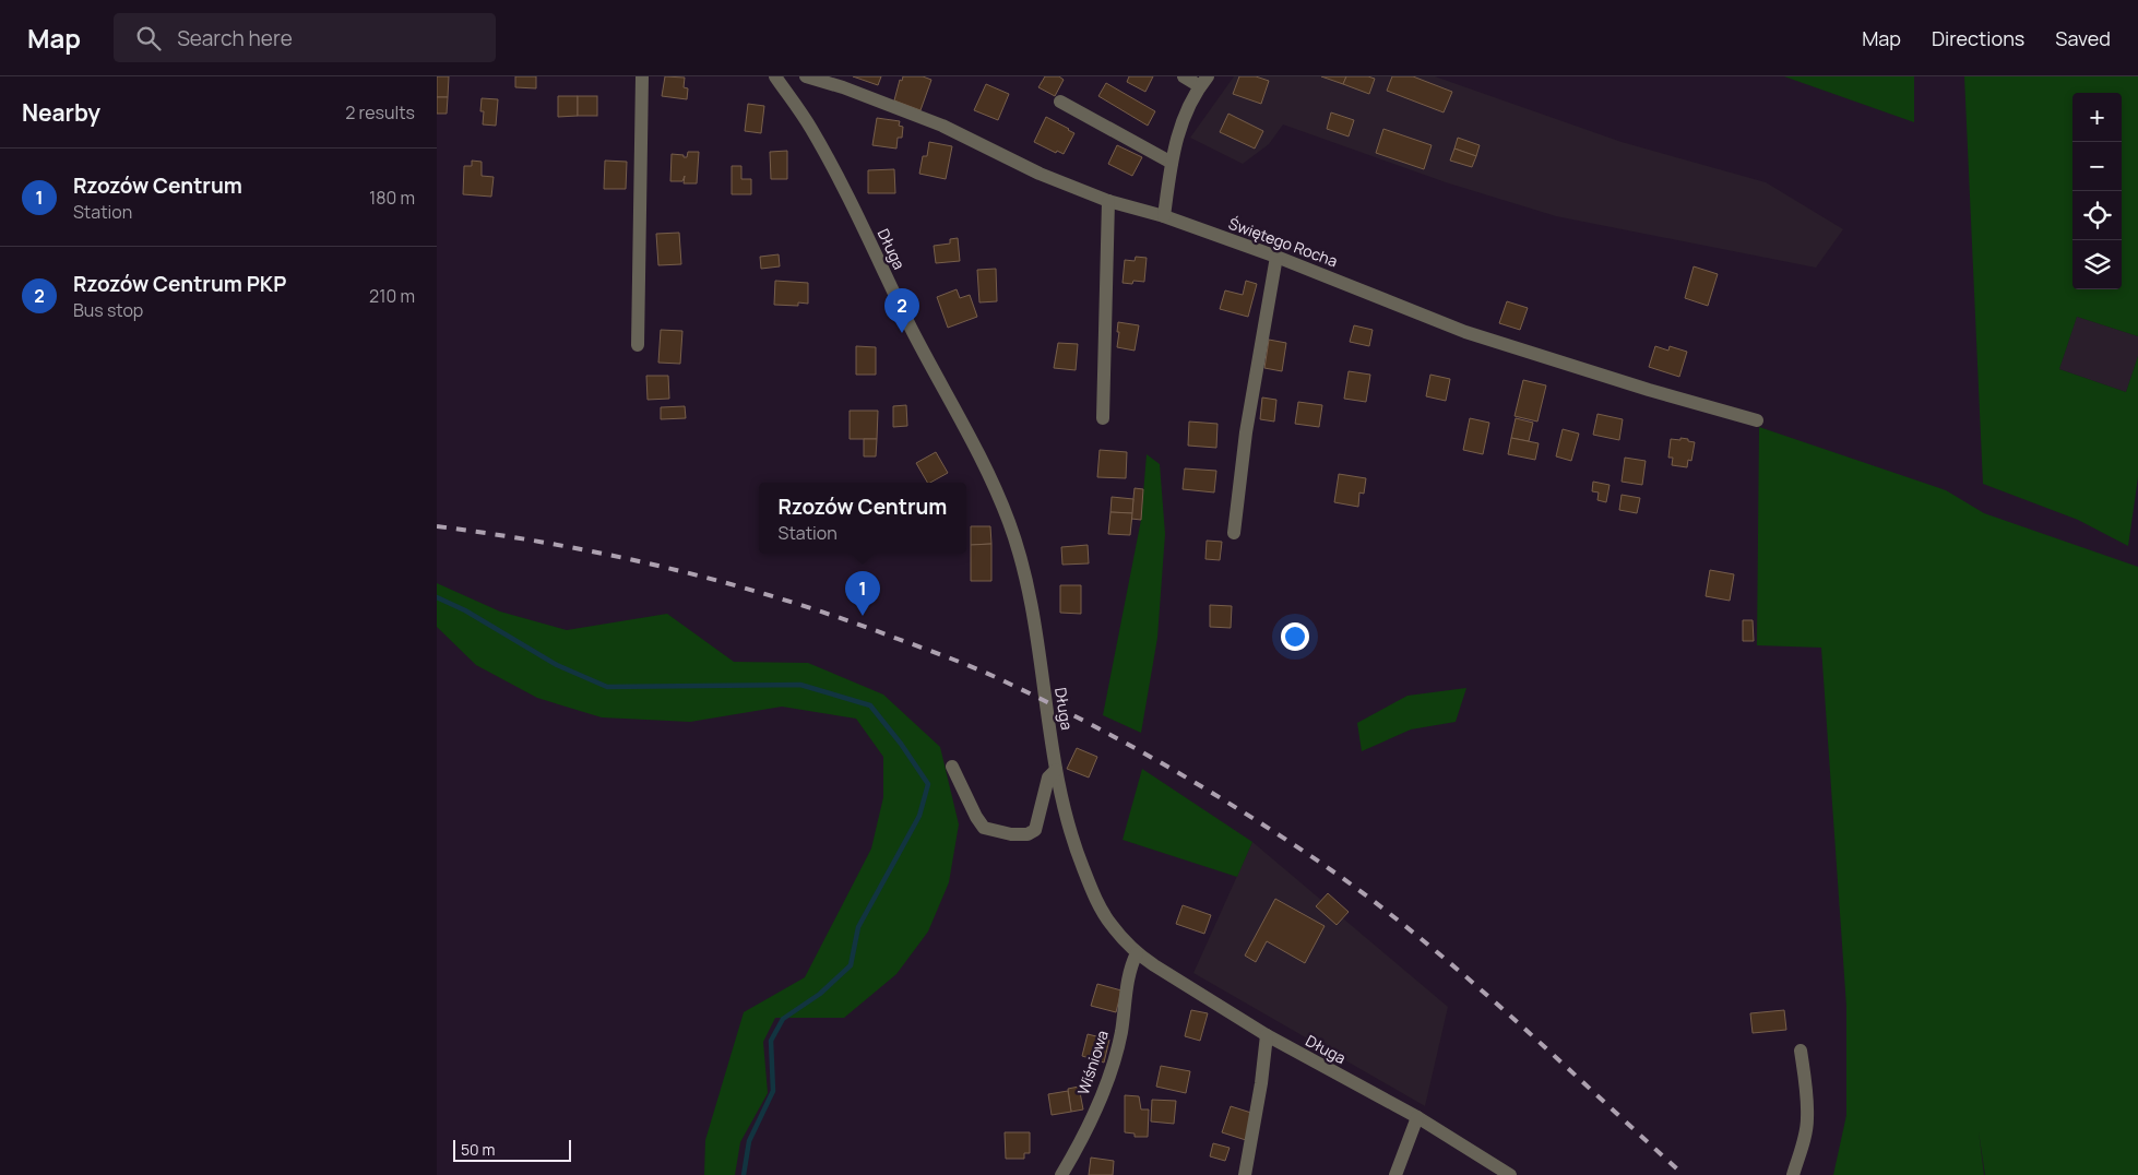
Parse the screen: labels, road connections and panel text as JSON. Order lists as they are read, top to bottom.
{
  "streets": {
    "street": ["Świętego Rocha", "Długa", "Wiśniowa"]
  },
  "crossings": [
    ["Długa", "Wiśniowa"]
  ],
  "scale_bar": "50 m",
  "page": {
    "header": "Map",
    "search": "Search here",
    "nav": ["Map", "Directions", "Saved"],
    "heading": ["Nearby", "2 results"],
    "map_buttons": ["+", "−"],
    "list": [
      {
        "mark": "1",
        "name": "Rzozów Centrum",
        "note": "Station",
        "value": "180 m"
      },
      {
        "mark": "2",
        "name": "Rzozów Centrum PKP",
        "note": "Bus stop",
        "value": "210 m"
      }
    ],
    "pins": ["2", "1"],
    "popup": ["Rzozów Centrum", "Station"],
    "scale": "50 m"
  }
}
